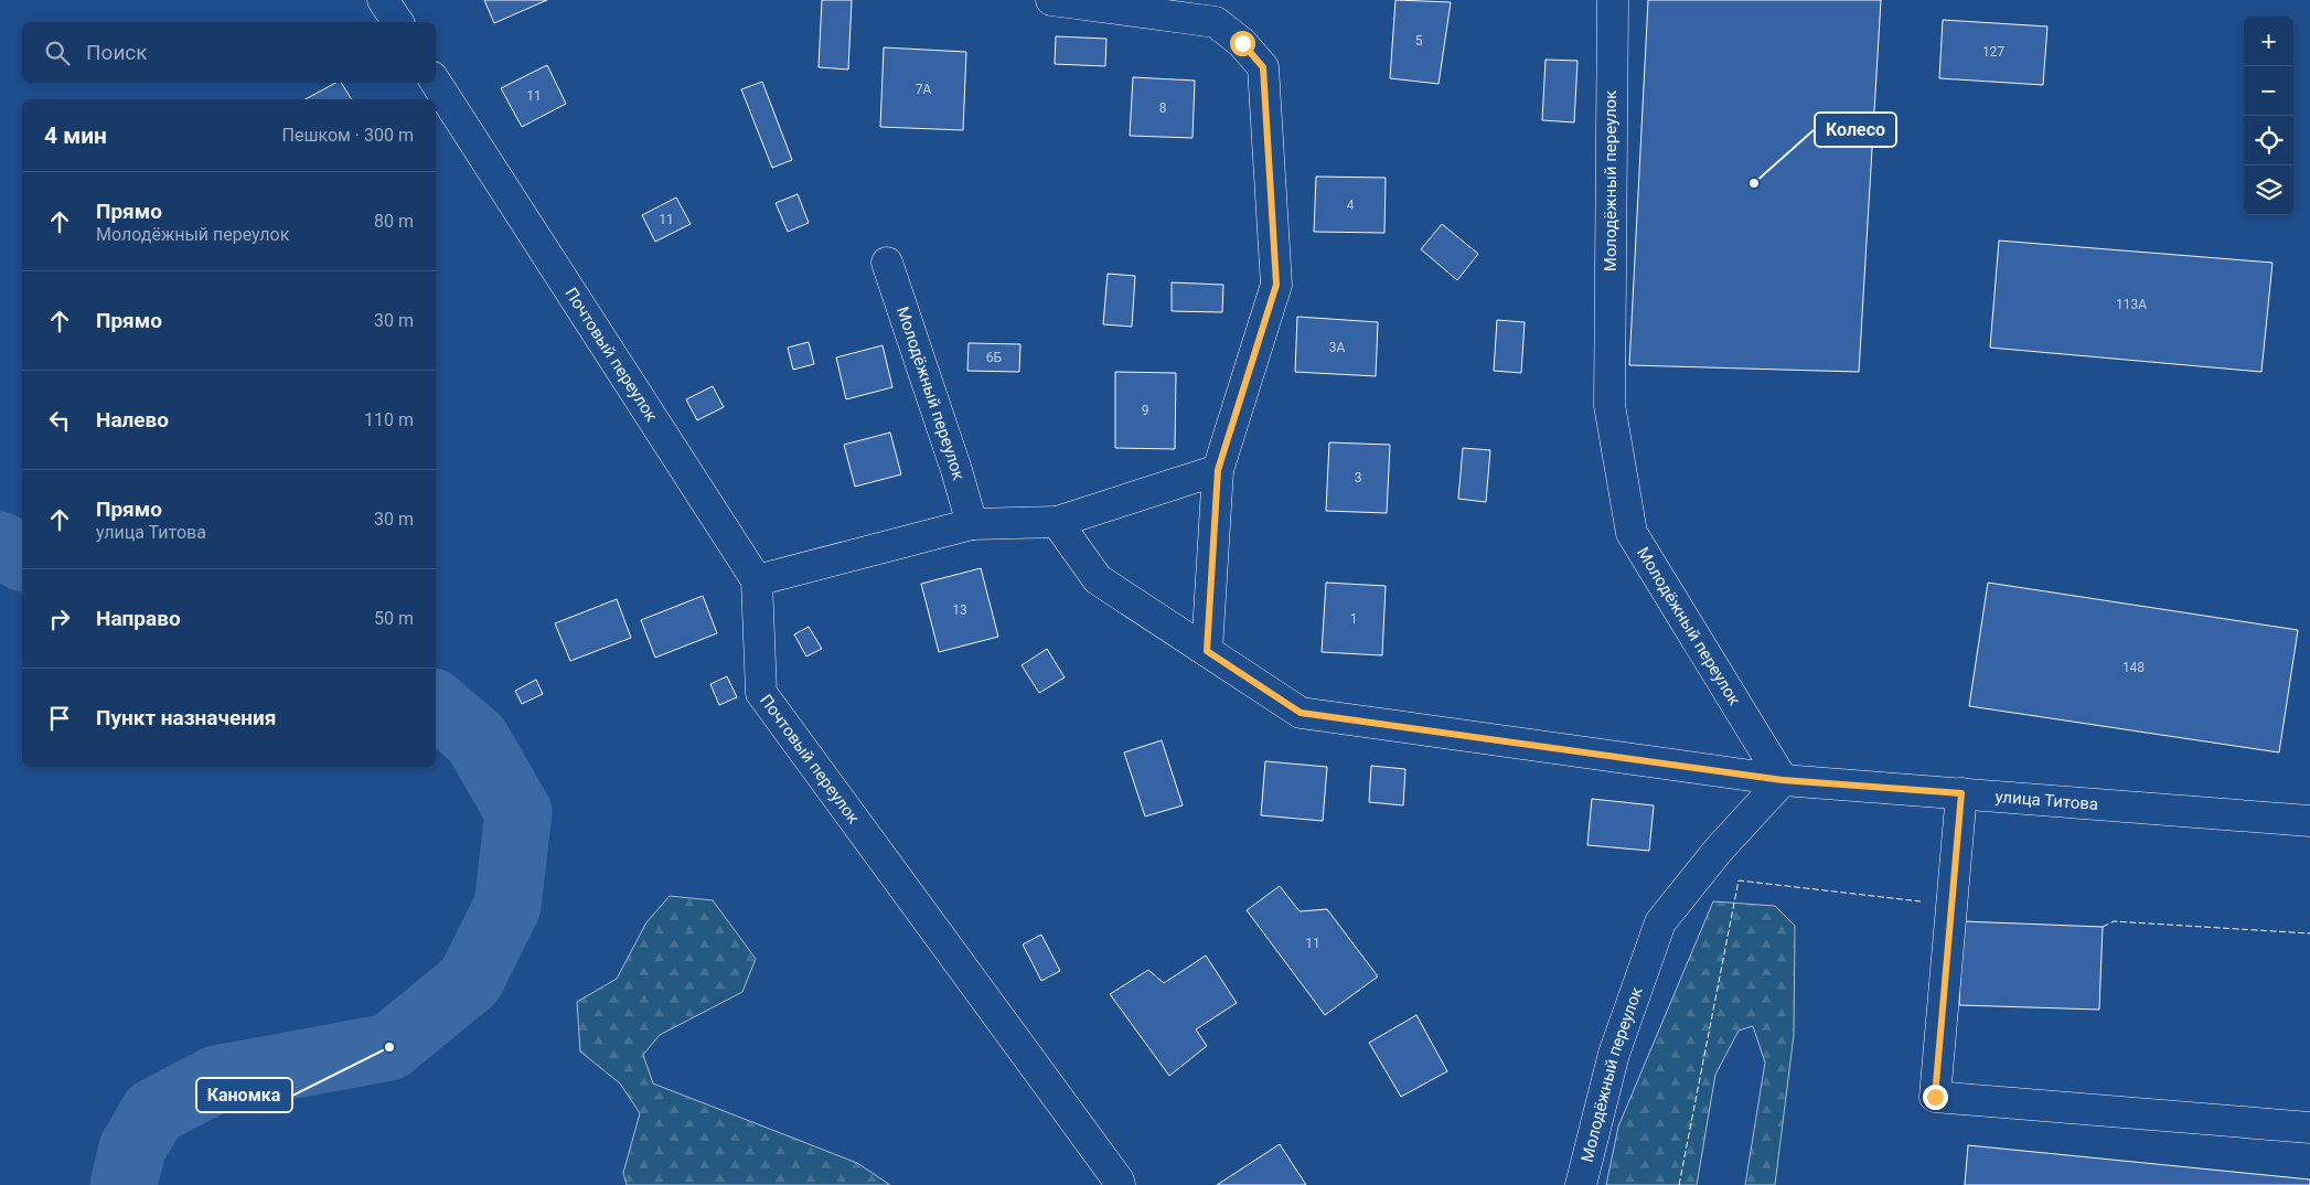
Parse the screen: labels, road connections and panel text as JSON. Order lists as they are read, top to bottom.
{
  "streets": {
    "street": ["Молодёжный переулок", "Почтовый переулок", "улица Титова"]
  },
  "crossings": [
    ["Молодёжный переулок", "улица Титова"]
  ],
  "places": ["Колесо", "Каномка"],
  "house_numbers": [
    "5",
    "127",
    "7А",
    "11",
    "8",
    "4",
    "11",
    "113А",
    "3А",
    "6Б",
    "9",
    "3",
    "13",
    "1",
    "148",
    "11"
  ],
  "page": {
    "map_buttons": ["+", "−"],
    "search": "Поиск",
    "heading": ["4 мин", "Пешком · 300 m"],
    "list": [
      ["Прямо", "Молодёжный переулок", "80 m"],
      ["Прямо", "30 m"],
      ["Налево", "110 m"],
      ["Прямо", "улица Титова", "30 m"],
      ["Направо", "50 m"],
      "Пункт назначения"
    ]
  }
}
